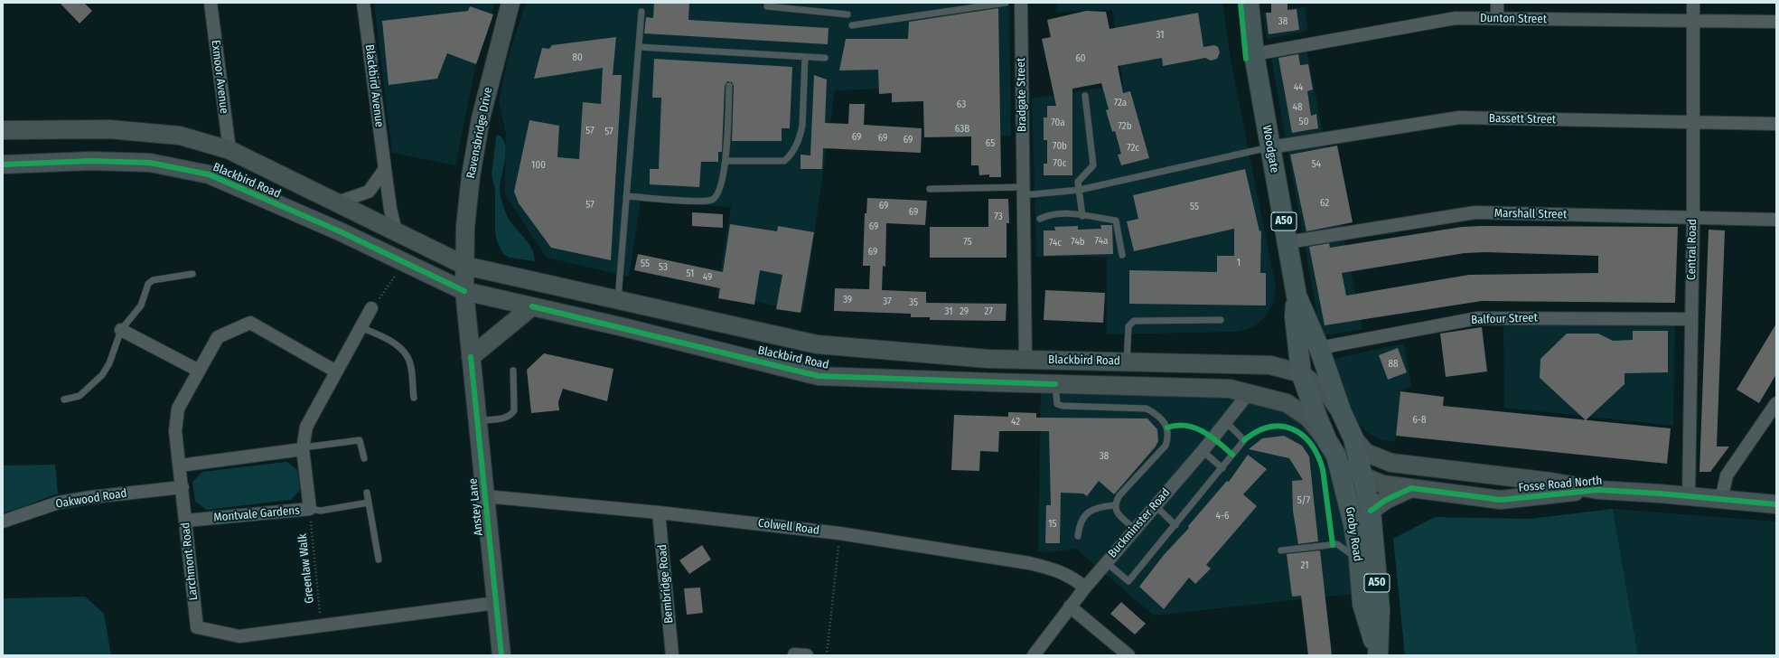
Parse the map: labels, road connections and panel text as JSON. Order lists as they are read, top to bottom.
{
  "streets": {
    "main road": [
      "Ravensbridge Drive",
      "Woodgate",
      "Blackbird Road",
      "A50",
      "Fosse Road North",
      "Anstey Lane",
      "Groby Road"
    ],
    "street": [
      "Dunton Street",
      "Exmoor Avenue",
      "Blackbird Avenue",
      "Bradgate Street",
      "Bassett Street",
      "Marshall Street",
      "Central Road",
      "Balfour Street",
      "Oakwood Road",
      "Montvale Gardens",
      "Buckminster Road",
      "Colwell Road",
      "Larchmont Road",
      "Bembridge Road"
    ],
    "path": ["Greenlaw Walk"]
  },
  "crossings": [
    ["Dunton Street", "Woodgate"],
    ["Dunton Street", "Central Road"],
    ["Exmoor Avenue", "Blackbird Road"],
    ["Blackbird Avenue", "Blackbird Road"],
    ["Bradgate Street", "Blackbird Road"],
    ["Bassett Street", "Woodgate"],
    ["Bassett Street", "Central Road"],
    ["Ravensbridge Drive", "Blackbird Road"],
    ["Ravensbridge Drive", "Anstey Lane"],
    ["Woodgate", "Blackbird Road"],
    ["Woodgate", "Marshall Street"],
    ["Woodgate", "Balfour Street"],
    ["Woodgate", "Fosse Road North"],
    ["Woodgate", "Groby Road"],
    ["Blackbird Road", "Fosse Road North"],
    ["Blackbird Road", "Anstey Lane"],
    ["Blackbird Road", "Buckminster Road"],
    ["Blackbird Road", "Groby Road"],
    ["Marshall Street", "Central Road"],
    ["Central Road", "Balfour Street"],
    ["Central Road", "Fosse Road North"],
    ["Fosse Road North", "Groby Road"],
    ["Oakwood Road", "Larchmont Road"],
    ["Anstey Lane", "Colwell Road"],
    ["Anstey Lane", "Larchmont Road"],
    ["Montvale Gardens", "Larchmont Road"],
    ["Montvale Gardens", "Greenlaw Walk"],
    ["Buckminster Road", "Colwell Road"],
    ["Colwell Road", "Bembridge Road"],
    ["Larchmont Road", "Greenlaw Walk"]
  ],
  "house_numbers": [
    "38",
    "31",
    "80",
    "60",
    "44",
    "72a",
    "63",
    "48",
    "50",
    "70a",
    "72b",
    "63B",
    "57",
    "57",
    "69",
    "69",
    "69",
    "65",
    "70b",
    "72c",
    "70c",
    "54",
    "100",
    "62",
    "57",
    "69",
    "55",
    "69",
    "73",
    "69",
    "74a",
    "75",
    "74b",
    "74c",
    "69",
    "1",
    "55",
    "53",
    "51",
    "49",
    "39",
    "37",
    "35",
    "31",
    "29",
    "27",
    "88",
    "6-8",
    "42",
    "38",
    "5/7",
    "4-6",
    "15",
    "21"
  ]
}
